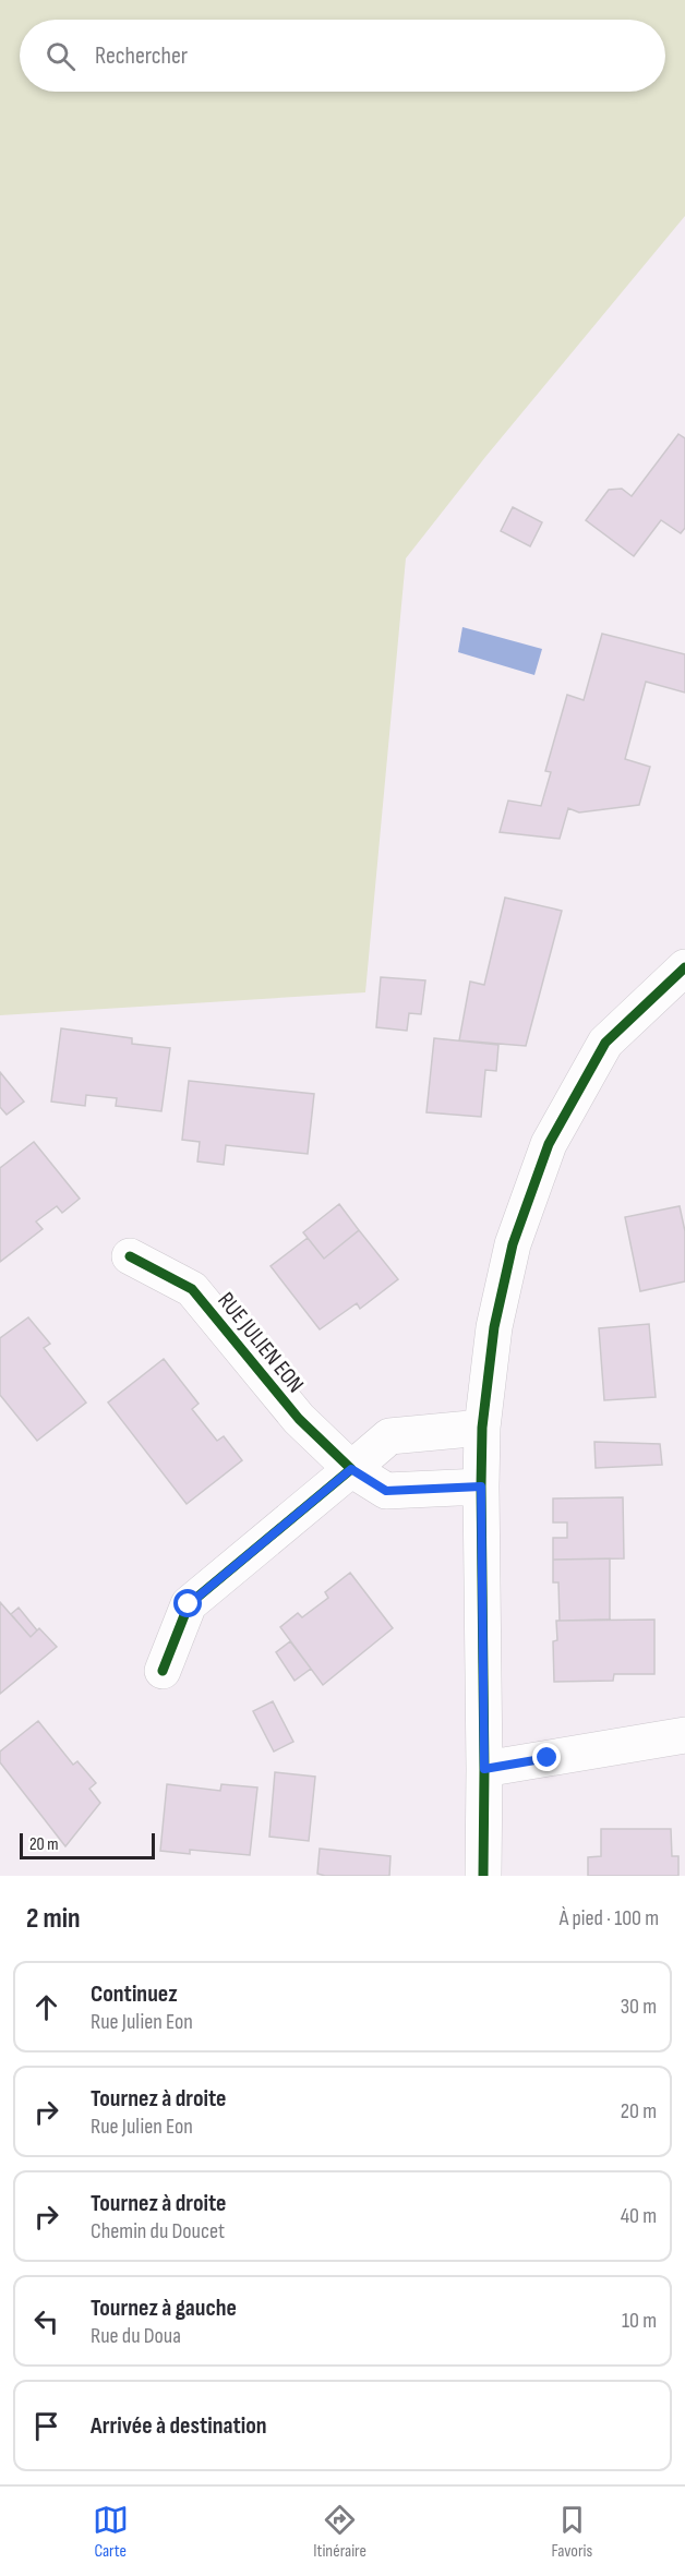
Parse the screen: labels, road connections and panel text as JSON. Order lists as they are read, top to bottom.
{
  "streets": {
    "street": ["RUE JULIEN EON"]
  },
  "scale_bar": "20 m",
  "page": {
    "search": "Rechercher",
    "scale": "20 m",
    "heading": ["2 min", "À pied · 100 m"],
    "list": [
      ["Continuez", "Rue Julien Eon", "30 m"],
      ["Tournez à droite", "Rue Julien Eon", "20 m"],
      ["Tournez à droite", "Chemin du Doucet", "40 m"],
      ["Tournez à gauche", "Rue du Doua", "10 m"],
      "Arrivée à destination"
    ],
    "nav": ["Carte", "Itinéraire", "Favoris"]
  }
}
